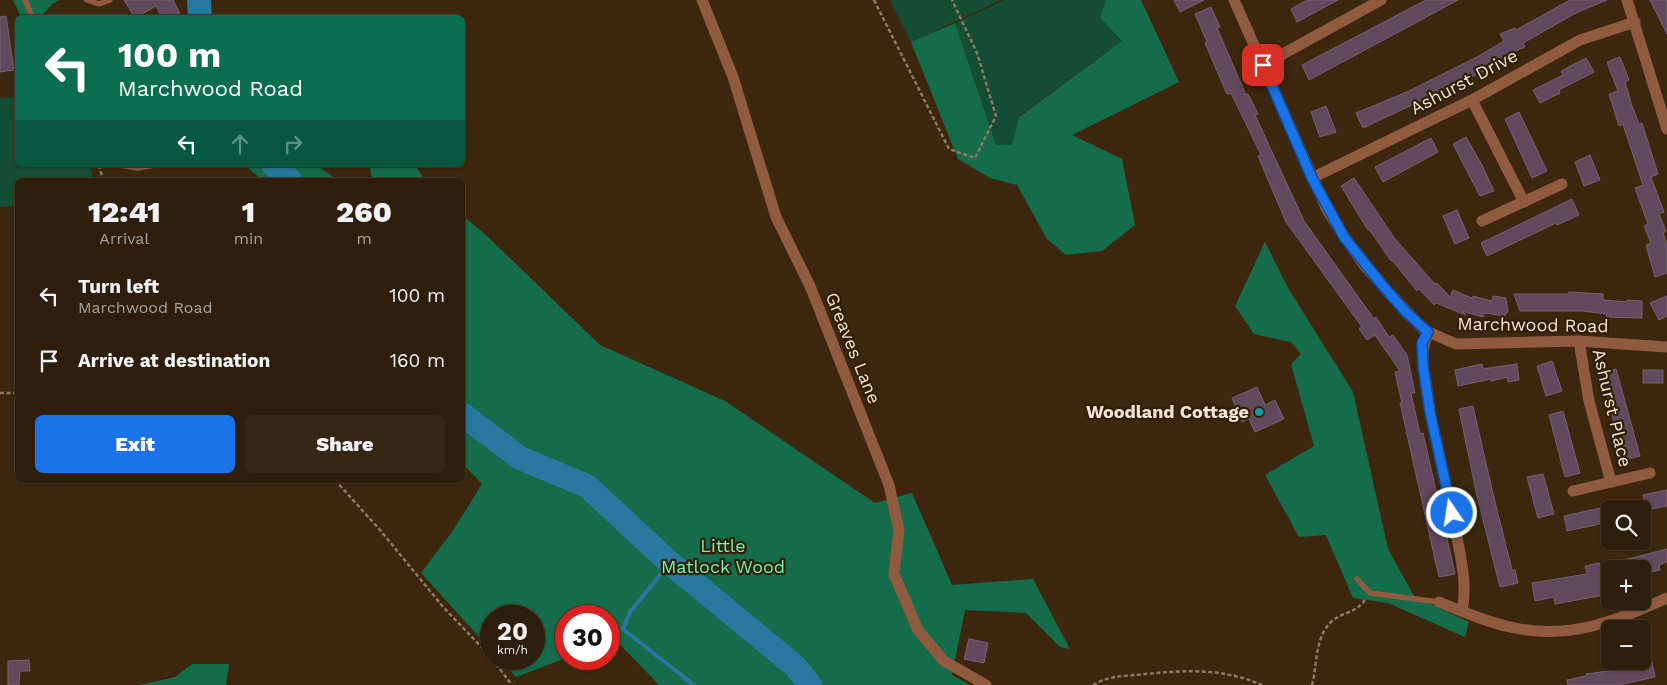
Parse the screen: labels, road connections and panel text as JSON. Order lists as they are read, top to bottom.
{
  "streets": {
    "street": [
      "Ashurst Drive",
      "Marchwood Road",
      "Greaves Lane",
      "Ashurst Place"
    ]
  },
  "crossings": [
    ["Ashurst Drive", "Marchwood Road"],
    ["Marchwood Road", "Ashurst Place"]
  ],
  "parks": ["Little Matlock Wood"],
  "places": ["Woodland Cottage"],
  "page": {
    "turn": ["100 m", "Marchwood Road"],
    "eta": [
      "12:41",
      "Arrival",
      "1",
      "min",
      "260",
      "m"
    ],
    "list": [
      {
        "name": "Turn left",
        "note": "Marchwood Road",
        "value": "100 m"
      },
      {
        "name": "Arrive at destination",
        "value": "160 m"
      }
    ],
    "buttons": ["Exit", "Share"],
    "map_buttons": ["+", "−"],
    "speed": "20 km/h",
    "limit": "30"
  }
}
